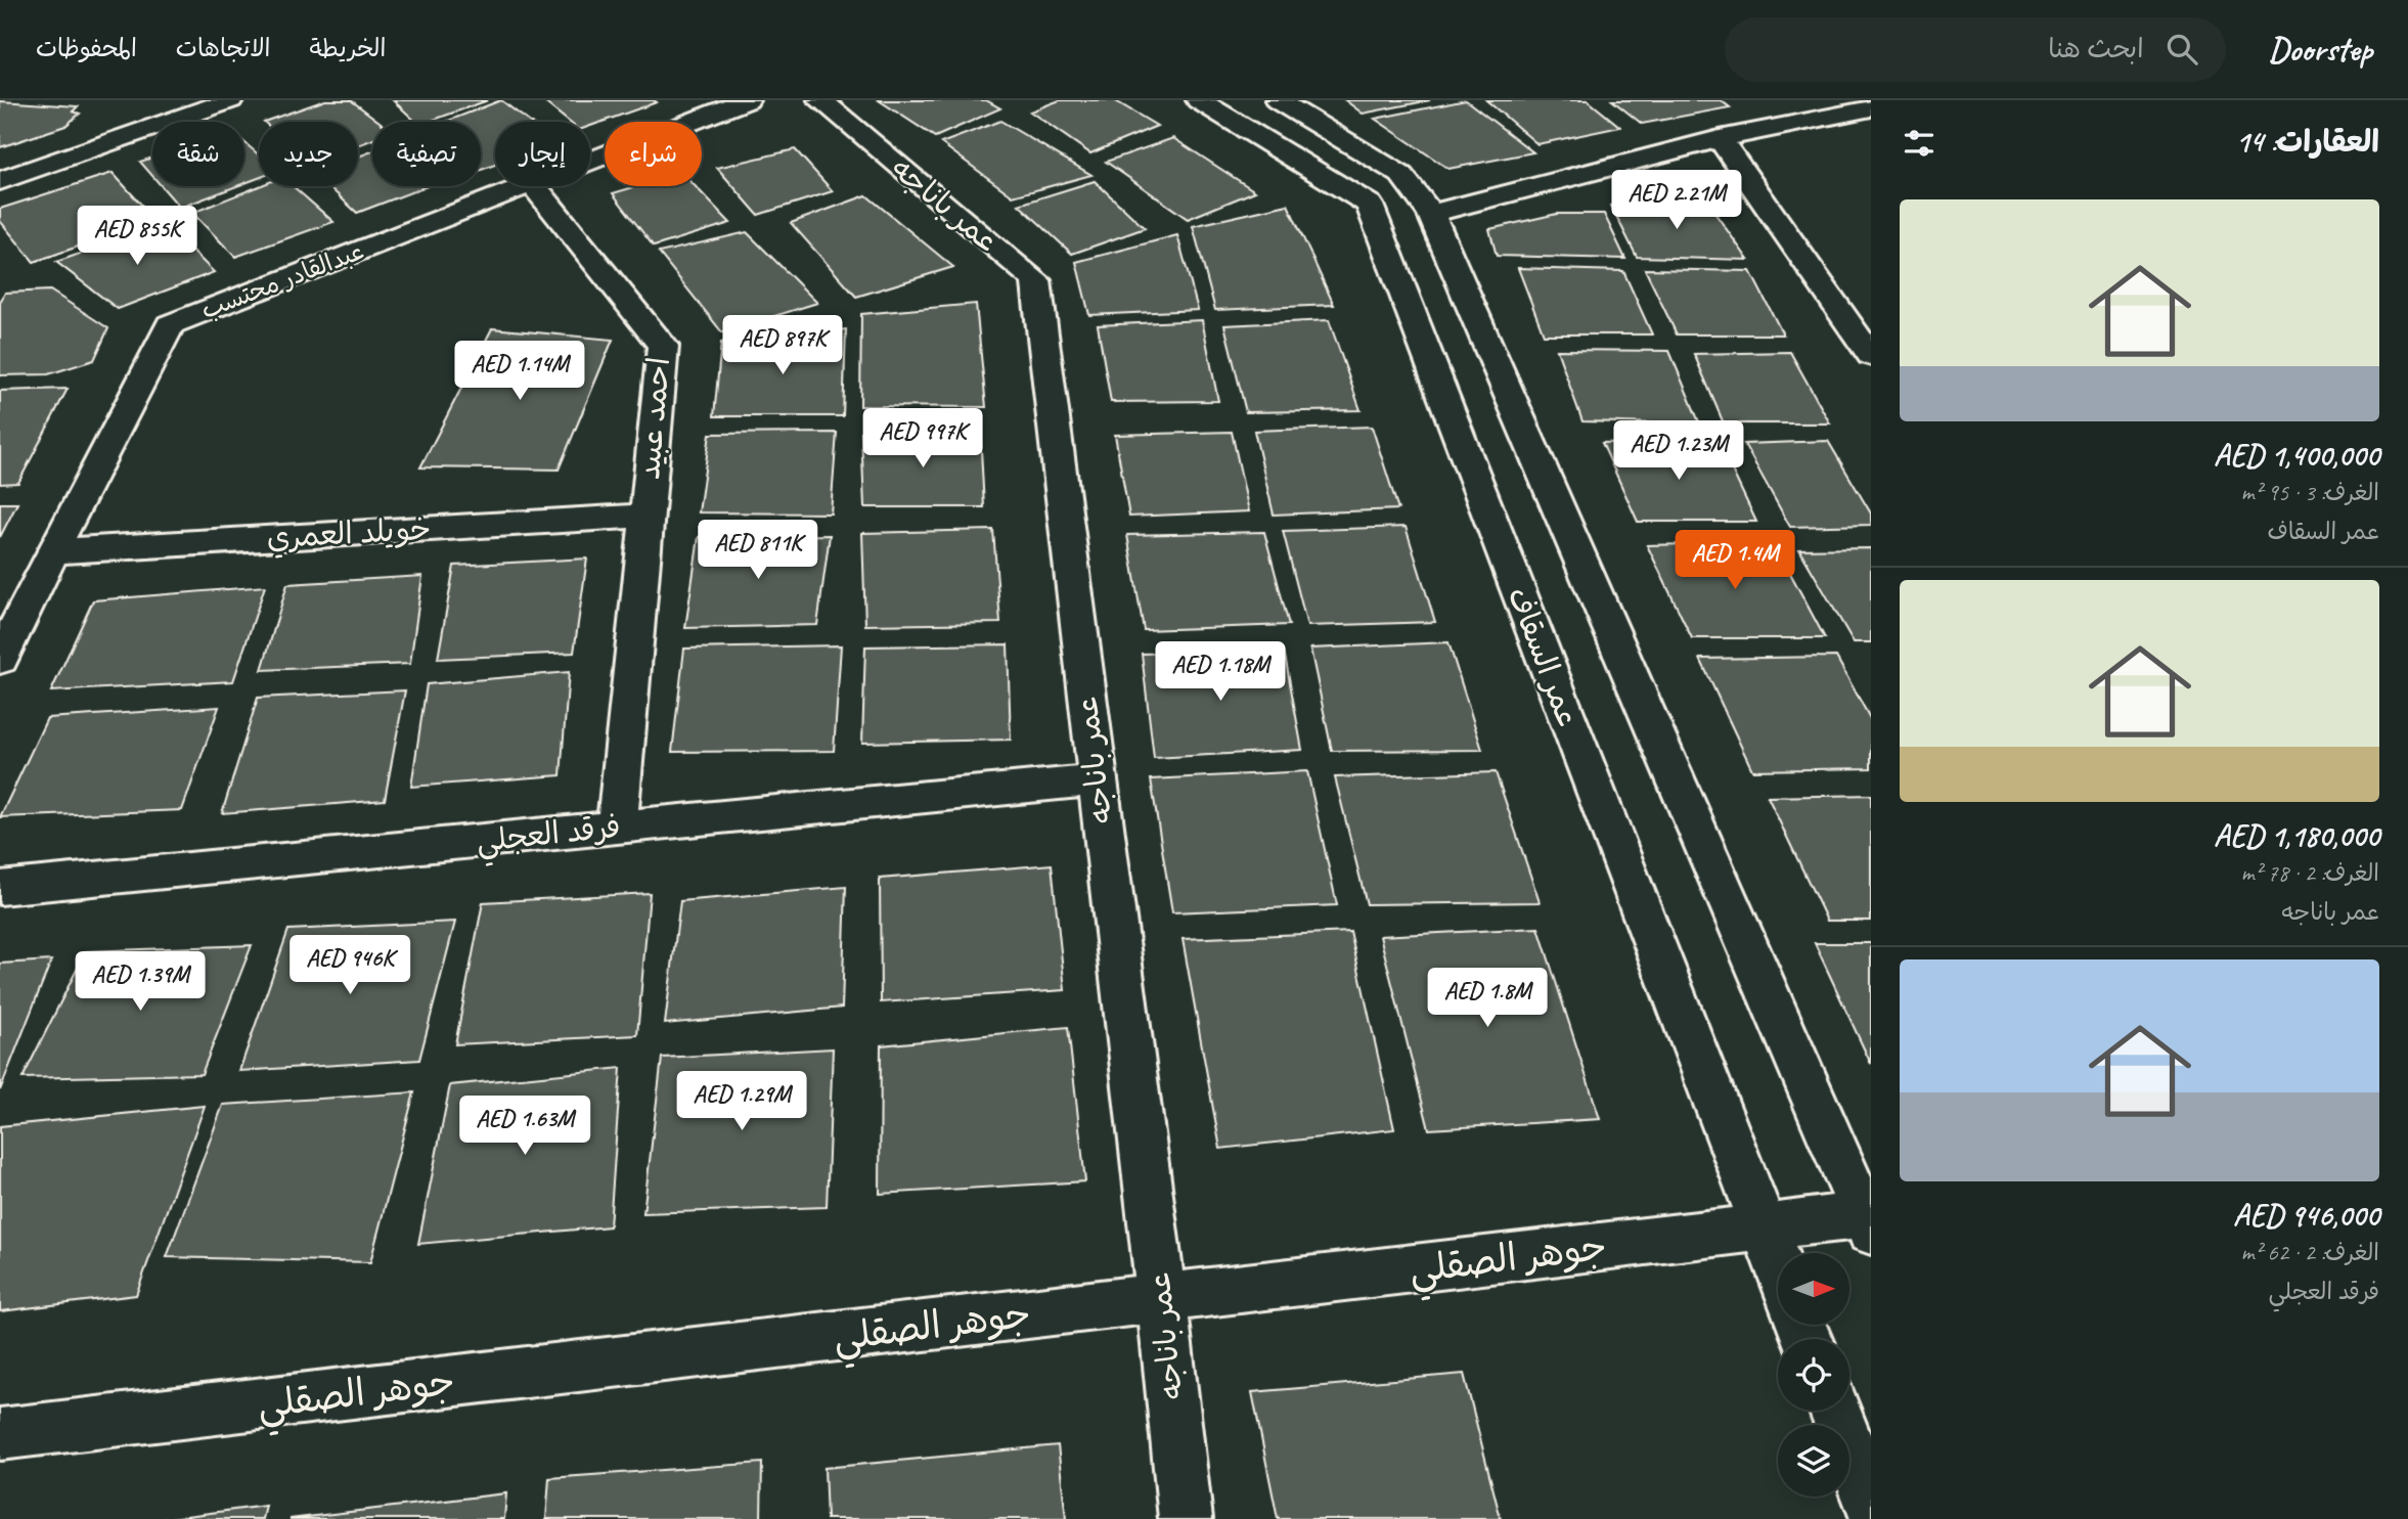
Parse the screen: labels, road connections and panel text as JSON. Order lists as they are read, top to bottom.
{
  "streets": {
    "street": [
      "عمر باناجه",
      "عبدالقادر محتسب",
      "احمد عبيد",
      "خويلد العمري",
      "عمر السقاف",
      "فرقد العجلي",
      "جوهر الصقلي"
    ]
  },
  "crossings": [
    ["عمر باناجه", "فرقد العجلي"],
    ["عمر باناجه", "جوهر الصقلي"],
    ["عبدالقادر محتسب", "خويلد العمري"],
    ["احمد عبيد", "خويلد العمري"],
    ["احمد عبيد", "فرقد العجلي"],
    ["عمر السقاف", "جوهر الصقلي"]
  ],
  "north": "right",
  "page": {
    "header": "Doorstep",
    "search": "ابحث هنا",
    "nav": ["الخريطة", "الاتجاهات", "المحفوظات"],
    "heading": "العقارات: 14",
    "chip": [
      "شراء",
      "إيجار",
      "تصفية",
      "جديد",
      "شقة"
    ],
    "price": [
      "AED 2.21M",
      "AED 855K",
      "AED 897K",
      "AED 1.14M",
      "AED 997K",
      "AED 1.23M",
      "AED 811K",
      "AED 1.4M",
      "AED 1.18M",
      "AED 946K",
      "AED 1.39M",
      "AED 1.8M",
      "AED 1.29M",
      "AED 1.63M"
    ],
    "list": [
      {
        "name": "AED 1,400,000",
        "note": "الغرف: 3 · 95 m² · عمر السقاف"
      },
      {
        "name": "AED 1,180,000",
        "note": "الغرف: 2 · 78 m² · عمر باناجه"
      },
      {
        "name": "AED 946,000",
        "note": "الغرف: 2 · 62 m² · فرقد العجلي"
      }
    ]
  }
}
